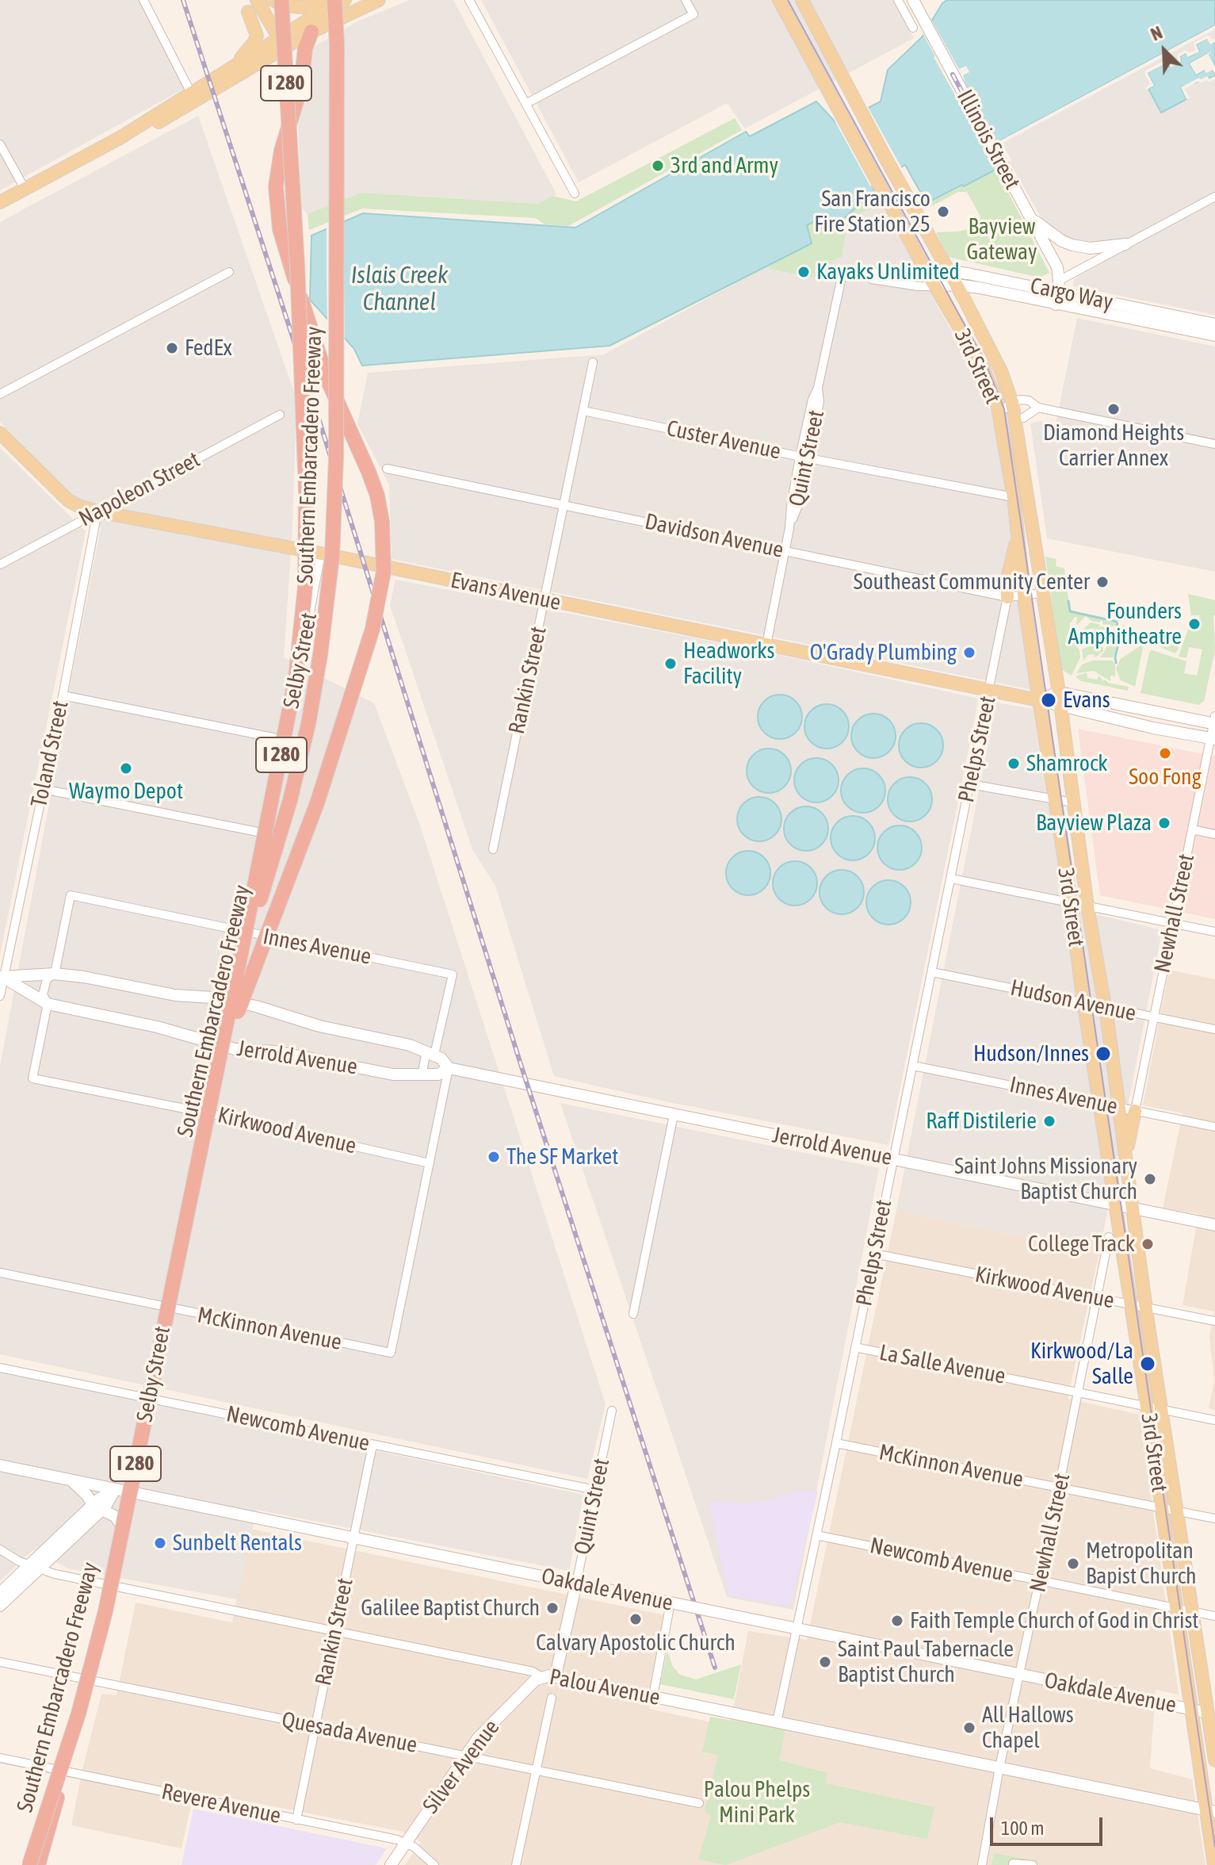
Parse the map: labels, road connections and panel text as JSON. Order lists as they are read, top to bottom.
{
  "streets": {
    "highway": ["I 280", "Southern Embarcadero Freeway"],
    "main road": ["3rd Street", "Evans Avenue"],
    "street": [
      "Illinois Street",
      "Cargo Way",
      "Custer Avenue",
      "Quint Street",
      "Napoleon Street",
      "Davidson Avenue",
      "Selby Street",
      "Rankin Street",
      "Phelps Street",
      "Toland Street",
      "Newhall Street",
      "Innes Avenue",
      "Hudson Avenue",
      "Jerrold Avenue",
      "Kirkwood Avenue",
      "McKinnon Avenue",
      "La Salle Avenue",
      "Newcomb Avenue",
      "Oakdale Avenue",
      "Palou Avenue",
      "Quesada Avenue",
      "Silver Avenue",
      "Revere Avenue"
    ]
  },
  "crossings": [
    ["Illinois Street", "Cargo Way"],
    ["Cargo Way", "3rd Street"],
    ["3rd Street", "Custer Avenue"],
    ["3rd Street", "Davidson Avenue"],
    ["3rd Street", "Evans Avenue"],
    ["3rd Street", "Innes Avenue"],
    ["3rd Street", "Hudson Avenue"],
    ["3rd Street", "Jerrold Avenue"],
    ["3rd Street", "Kirkwood Avenue"],
    ["3rd Street", "McKinnon Avenue"],
    ["3rd Street", "La Salle Avenue"],
    ["3rd Street", "Newcomb Avenue"],
    ["3rd Street", "Oakdale Avenue"],
    ["3rd Street", "Palou Avenue"],
    ["Custer Avenue", "Quint Street"],
    ["Custer Avenue", "Rankin Street"],
    ["Southern Embarcadero Freeway", "Selby Street"],
    ["Southern Embarcadero Freeway", "Revere Avenue"],
    ["Quint Street", "Davidson Avenue"],
    ["Quint Street", "Evans Avenue"],
    ["Quint Street", "Newcomb Avenue"],
    ["Quint Street", "Oakdale Avenue"],
    ["Quint Street", "Palou Avenue"],
    ["Napoleon Street", "Evans Avenue"],
    ["Napoleon Street", "Toland Street"],
    ["Davidson Avenue", "Rankin Street"],
    ["Davidson Avenue", "Phelps Street"],
    ["Evans Avenue", "Selby Street"],
    ["Evans Avenue", "Rankin Street"],
    ["Evans Avenue", "Phelps Street"],
    ["Evans Avenue", "Toland Street"],
    ["Evans Avenue", "Newhall Street"],
    ["Selby Street", "Innes Avenue"],
    ["Selby Street", "Jerrold Avenue"],
    ["Selby Street", "McKinnon Avenue"],
    ["Selby Street", "Newcomb Avenue"],
    ["Selby Street", "Oakdale Avenue"],
    ["Selby Street", "Palou Avenue"],
    ["Selby Street", "Quesada Avenue"],
    ["Selby Street", "Revere Avenue"],
    ["Rankin Street", "Newcomb Avenue"],
    ["Rankin Street", "Oakdale Avenue"],
    ["Rankin Street", "Palou Avenue"],
    ["Rankin Street", "Quesada Avenue"],
    ["Rankin Street", "Revere Avenue"],
    ["Phelps Street", "Innes Avenue"],
    ["Phelps Street", "Hudson Avenue"],
    ["Phelps Street", "Jerrold Avenue"],
    ["Phelps Street", "Kirkwood Avenue"],
    ["Phelps Street", "McKinnon Avenue"],
    ["Phelps Street", "La Salle Avenue"],
    ["Phelps Street", "Newcomb Avenue"],
    ["Phelps Street", "Oakdale Avenue"],
    ["Phelps Street", "Palou Avenue"],
    ["Toland Street", "Jerrold Avenue"],
    ["Newhall Street", "Innes Avenue"],
    ["Newhall Street", "Hudson Avenue"],
    ["Newhall Street", "Kirkwood Avenue"],
    ["Newhall Street", "McKinnon Avenue"],
    ["Newhall Street", "La Salle Avenue"],
    ["Newhall Street", "Newcomb Avenue"],
    ["Newhall Street", "Oakdale Avenue"],
    ["Newhall Street", "Palou Avenue"],
    ["Innes Avenue", "Jerrold Avenue"],
    ["Jerrold Avenue", "Kirkwood Avenue"],
    ["Kirkwood Avenue", "McKinnon Avenue"],
    ["Palou Avenue", "Silver Avenue"],
    ["Quesada Avenue", "Silver Avenue"],
    ["Silver Avenue", "Revere Avenue"]
  ],
  "water": ["Islais Creek Channel"],
  "parks": ["Bayview Gateway", "Palou Phelps Mini Park"],
  "places": [
    "3rd and Army",
    "San Francisco Fire Station 25",
    "Kayaks Unlimited",
    "FedEx",
    "Diamond Heights Carrier Annex",
    "Southeast Community Center",
    "Founders Amphitheatre",
    "O'Grady Plumbing",
    "Headworks Facility",
    "Evans",
    "Soo Fong",
    "Shamrock",
    "Waymo Depot",
    "Bayview Plaza",
    "Hudson/Innes",
    "Raff Distilerie",
    "The SF Market",
    "Saint Johns Missionary Baptist Church",
    "College Track",
    "Kirkwood/La Salle",
    "Sunbelt Rentals",
    "Metropolitan Bapist Church",
    "Galilee Baptist Church",
    "Calvary Apostolic Church",
    "Faith Temple Church of God in Christ",
    "Saint Paul Tabernacle Baptist Church",
    "All Hallows Chapel"
  ],
  "scale_bar": "100 m",
  "north": "top left"
}
